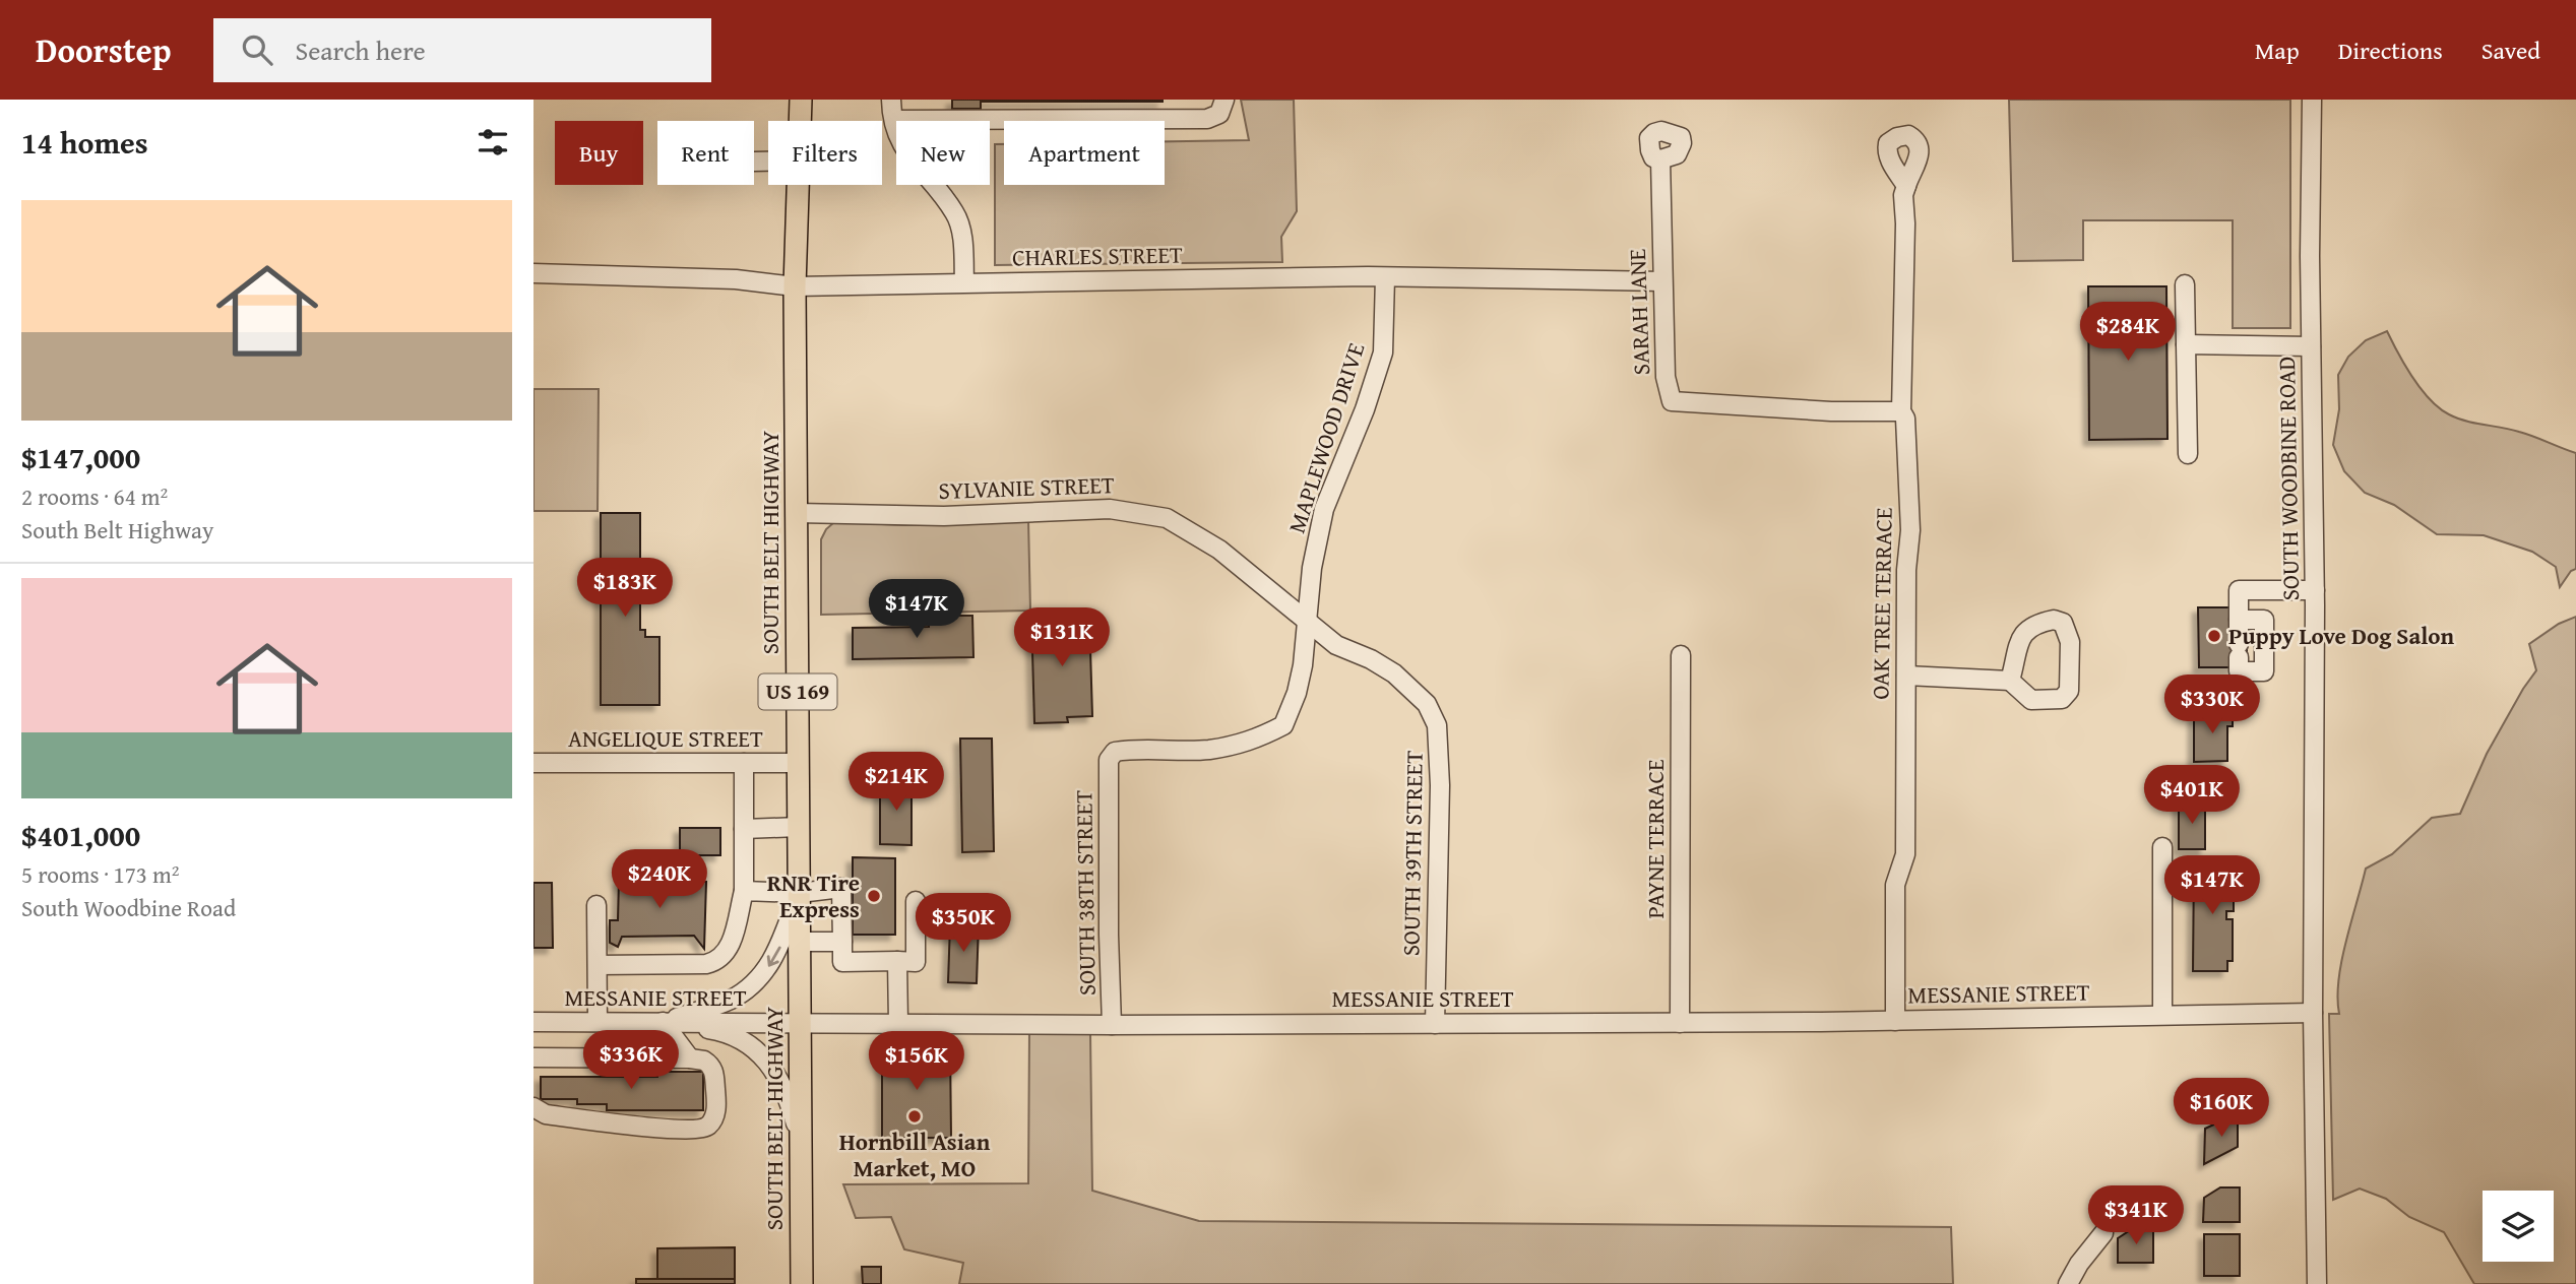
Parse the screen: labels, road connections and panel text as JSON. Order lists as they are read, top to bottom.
{
  "streets": {
    "main road": ["SOUTH BELT HIGHWAY", "US 169"],
    "street": [
      "CHARLES STREET",
      "SARAH LANE",
      "MAPLEWOOD DRIVE",
      "SOUTH WOODBINE ROAD",
      "SYLVANIE STREET",
      "OAK TREE TERRACE",
      "ANGELIQUE STREET",
      "PAYNE TERRACE",
      "SOUTH 39TH STREET",
      "SOUTH 38TH STREET",
      "MESSANIE STREET"
    ]
  },
  "crossings": [
    ["CHARLES STREET", "SARAH LANE"],
    ["CHARLES STREET", "MAPLEWOOD DRIVE"],
    ["CHARLES STREET", "SOUTH BELT HIGHWAY"],
    ["SARAH LANE", "OAK TREE TERRACE"],
    ["MAPLEWOOD DRIVE", "SYLVANIE STREET"],
    ["MAPLEWOOD DRIVE", "SOUTH 39TH STREET"],
    ["MAPLEWOOD DRIVE", "SOUTH 38TH STREET"],
    ["SOUTH WOODBINE ROAD", "MESSANIE STREET"],
    ["SYLVANIE STREET", "SOUTH BELT HIGHWAY"],
    ["SYLVANIE STREET", "SOUTH 39TH STREET"],
    ["SOUTH BELT HIGHWAY", "ANGELIQUE STREET"],
    ["SOUTH BELT HIGHWAY", "MESSANIE STREET"],
    ["OAK TREE TERRACE", "MESSANIE STREET"],
    ["PAYNE TERRACE", "MESSANIE STREET"],
    ["SOUTH 39TH STREET", "MESSANIE STREET"],
    ["SOUTH 38TH STREET", "MESSANIE STREET"]
  ],
  "places": ["Puppy Love Dog Salon", "RNR Tire Express", "Hornbill Asian Market, MO"],
  "page": {
    "header": "Doorstep",
    "search": "Search here",
    "nav": ["Map", "Directions", "Saved"],
    "heading": "14 homes",
    "chip": [
      "Buy",
      "Rent",
      "Filters",
      "New",
      "Apartment"
    ],
    "list": [
      {
        "name": "$147,000",
        "note": "2 rooms · 64 m² · South Belt Highway"
      },
      {
        "name": "$401,000",
        "note": "5 rooms · 173 m² · South Woodbine Road"
      }
    ],
    "price": [
      "$284K",
      "$183K",
      "$147K",
      "$131K",
      "$330K",
      "$214K",
      "$401K",
      "$240K",
      "$147K",
      "$350K",
      "$336K",
      "$156K",
      "$160K",
      "$341K"
    ]
  }
}
